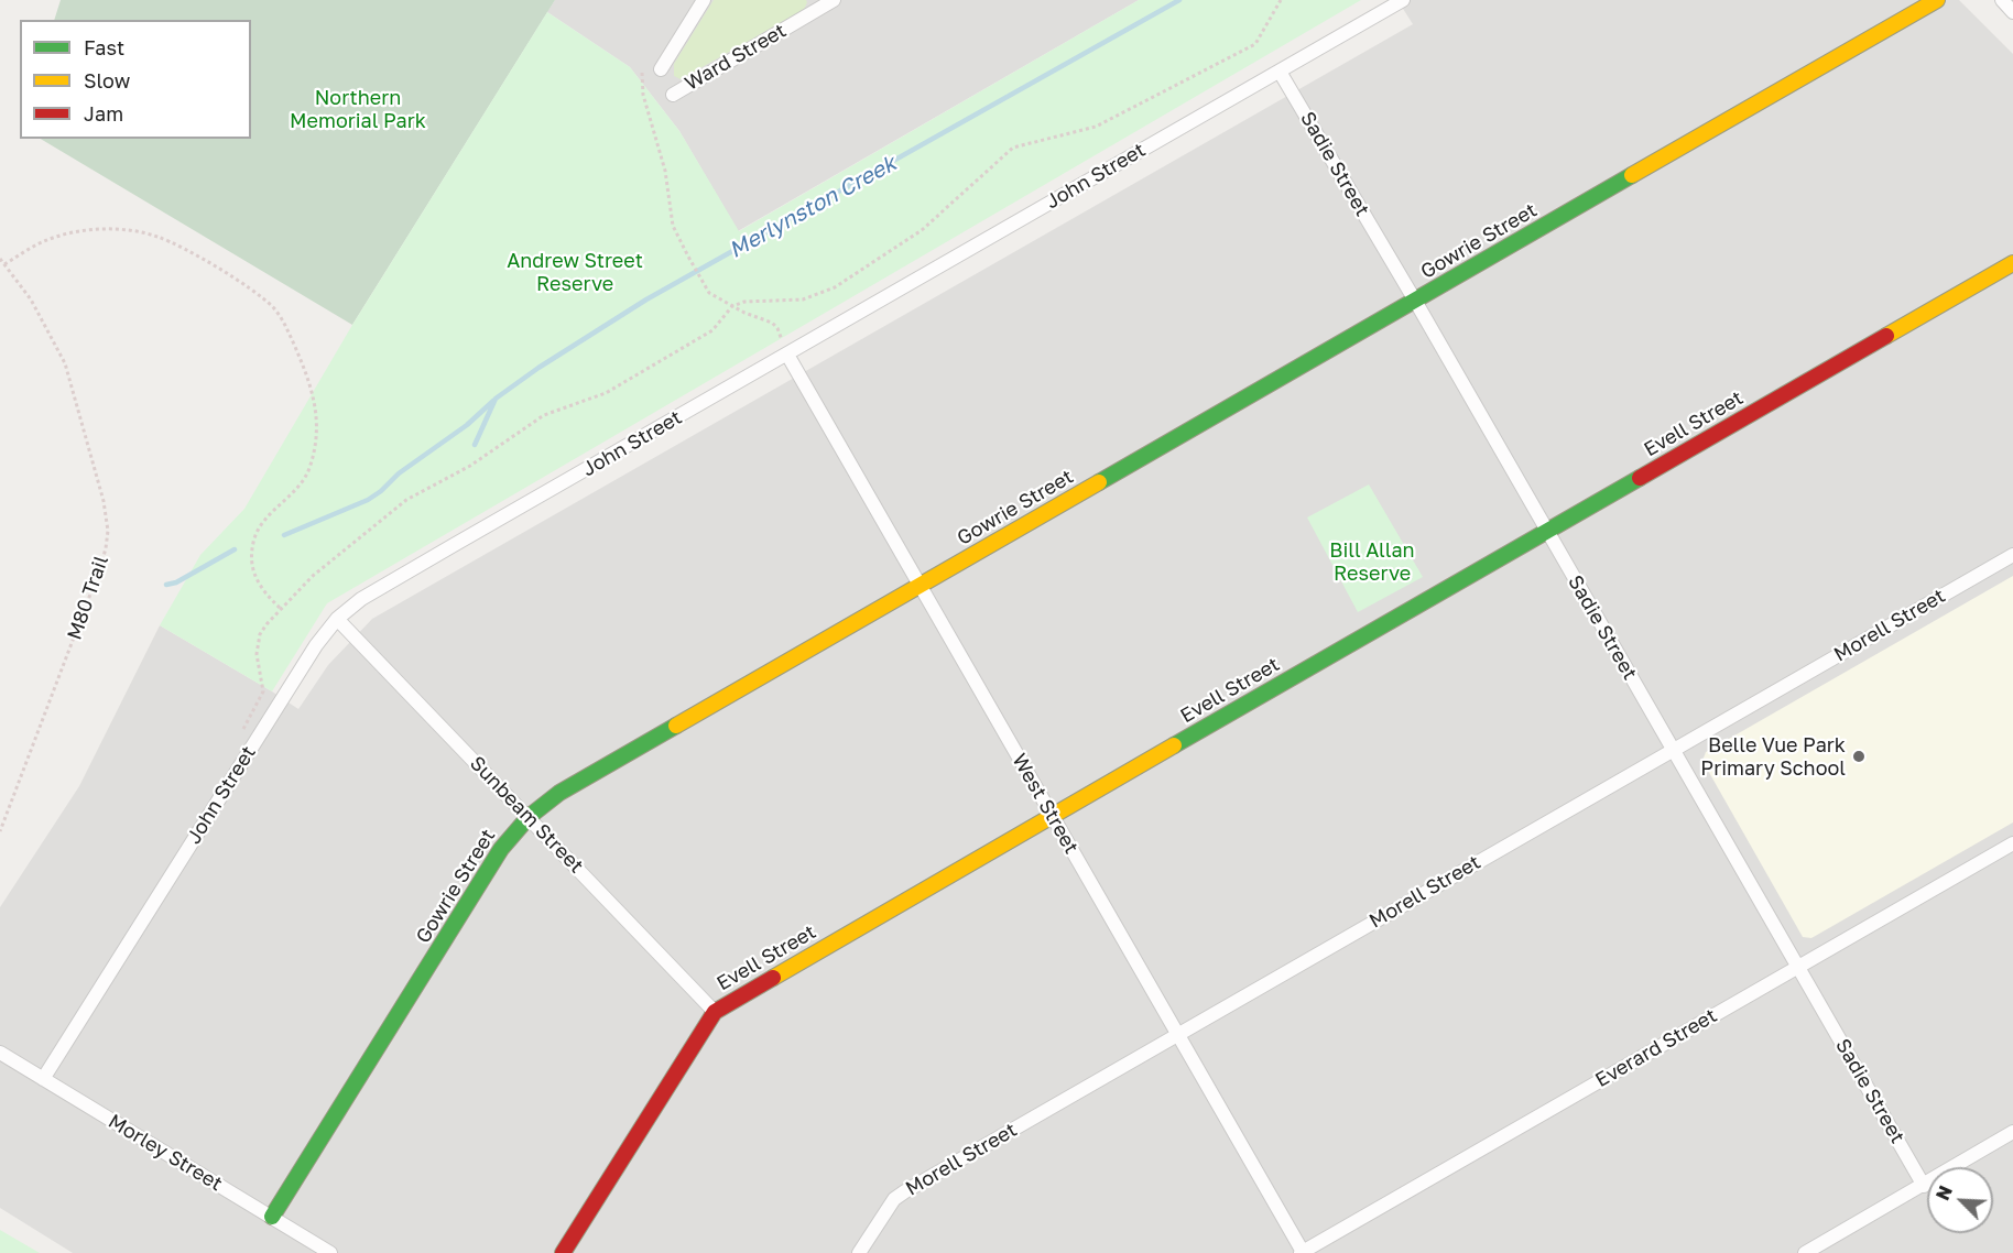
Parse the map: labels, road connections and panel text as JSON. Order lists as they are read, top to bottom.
{
  "streets": {
    "street": [
      "Ward Street",
      "Sadie Street",
      "John Street",
      "Gowrie Street",
      "Evell Street",
      "Morell Street",
      "West Street",
      "Sunbeam Street",
      "Everard Street",
      "Morley Street"
    ],
    "path": ["M80 Trail"]
  },
  "crossings": [
    ["Sadie Street", "John Street"],
    ["Sadie Street", "Gowrie Street"],
    ["Sadie Street", "Evell Street"],
    ["Sadie Street", "Morell Street"],
    ["Sadie Street", "Everard Street"],
    ["John Street", "West Street"],
    ["John Street", "Sunbeam Street"],
    ["John Street", "Morley Street"],
    ["Gowrie Street", "West Street"],
    ["Gowrie Street", "Sunbeam Street"],
    ["Gowrie Street", "Morley Street"],
    ["Evell Street", "West Street"],
    ["Evell Street", "Sunbeam Street"],
    ["Morell Street", "West Street"],
    ["West Street", "Everard Street"]
  ],
  "water": ["Merlynston Creek"],
  "parks": ["Northern Memorial Park", "Andrew Street Reserve", "Bill Allan Reserve"],
  "places": ["Belle Vue Park Primary School"],
  "legend": ["Fast", "Slow", "Jam"],
  "north": "top left"
}
